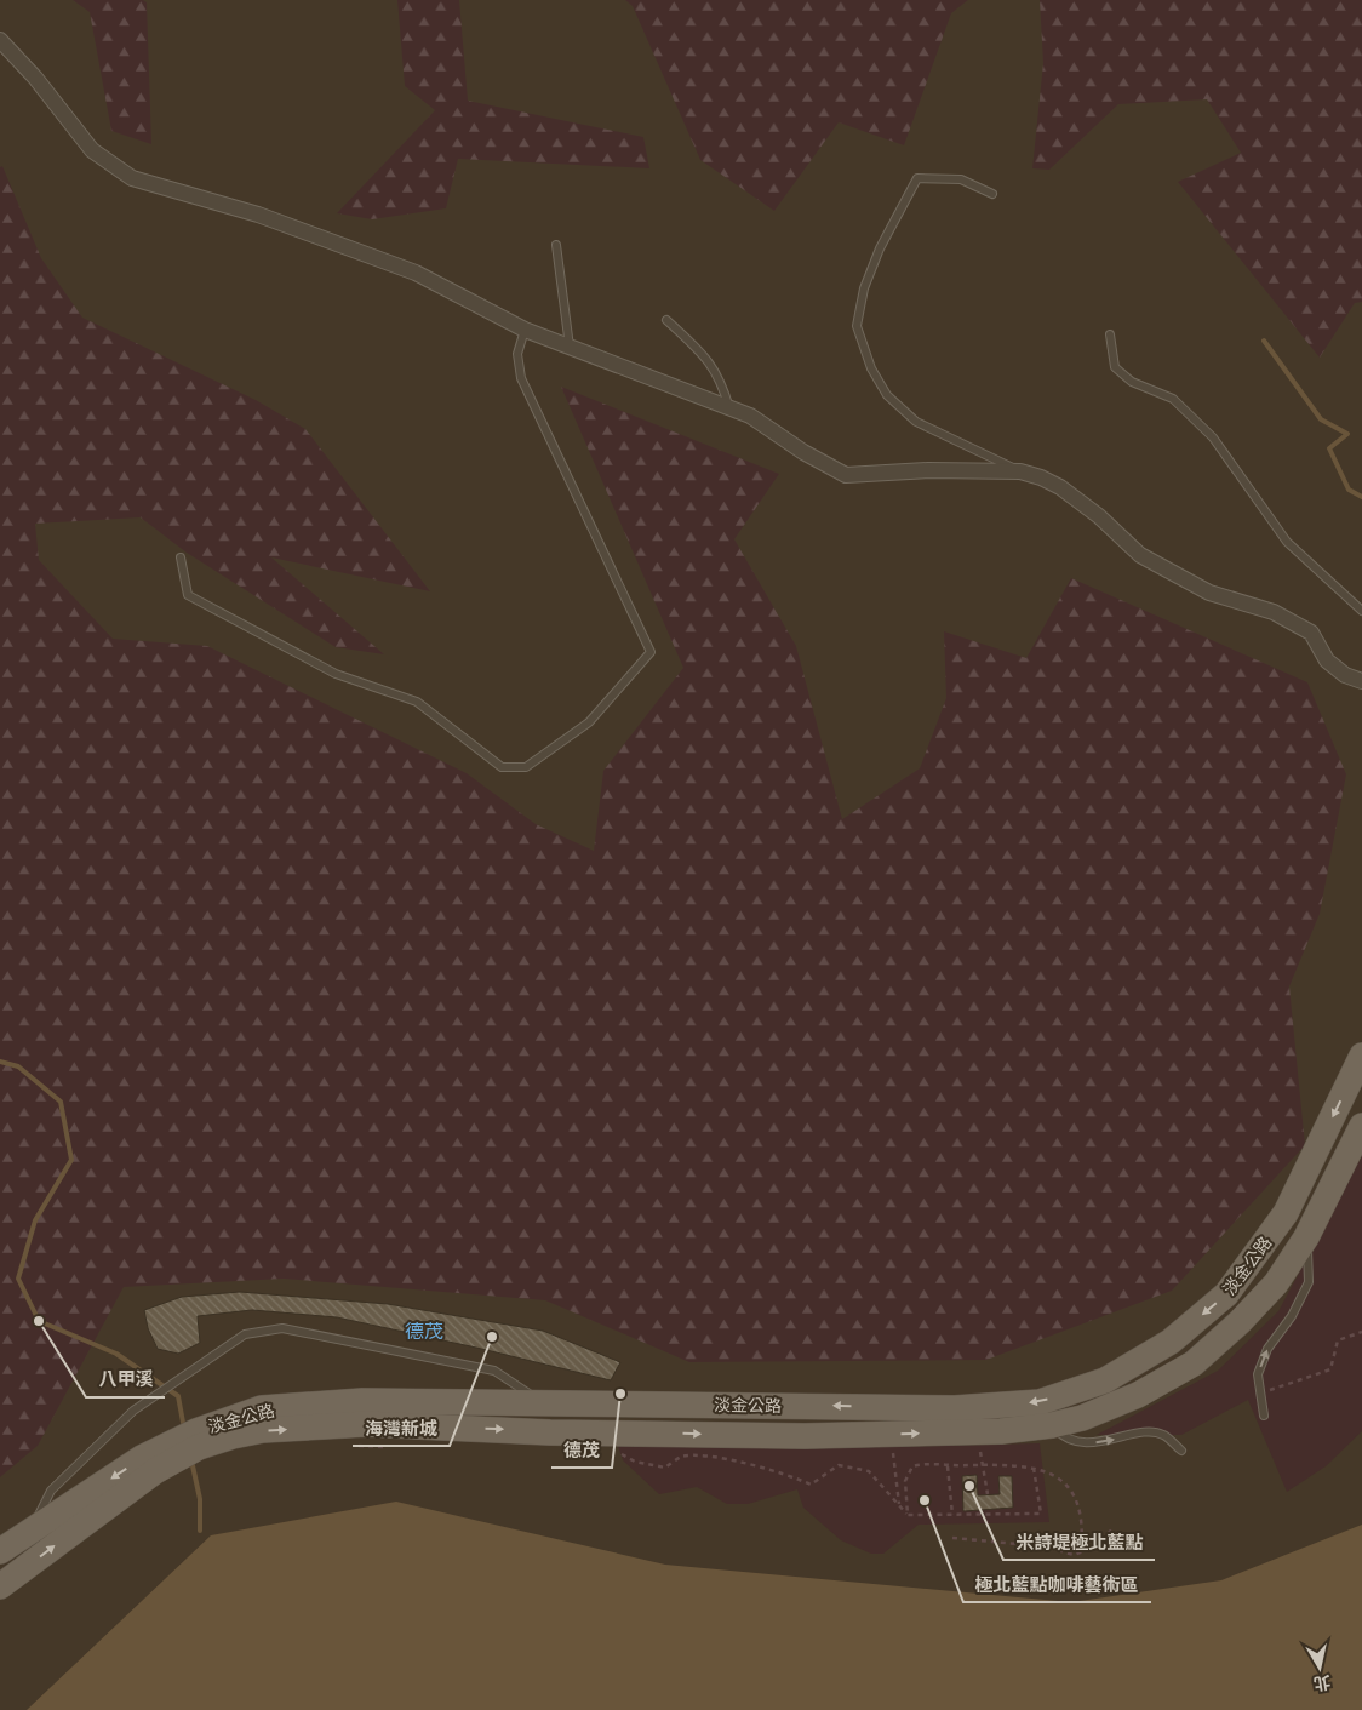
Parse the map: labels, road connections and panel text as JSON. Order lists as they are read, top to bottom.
{
  "streets": {
    "main road": ["淡金公路"]
  },
  "districts": ["德茂"],
  "places": [
    "八甲溪",
    "海灣新城",
    "德茂",
    "米詩堤極北藍點",
    "極北藍點咖啡藝術區"
  ],
  "north": "bottom"
}
